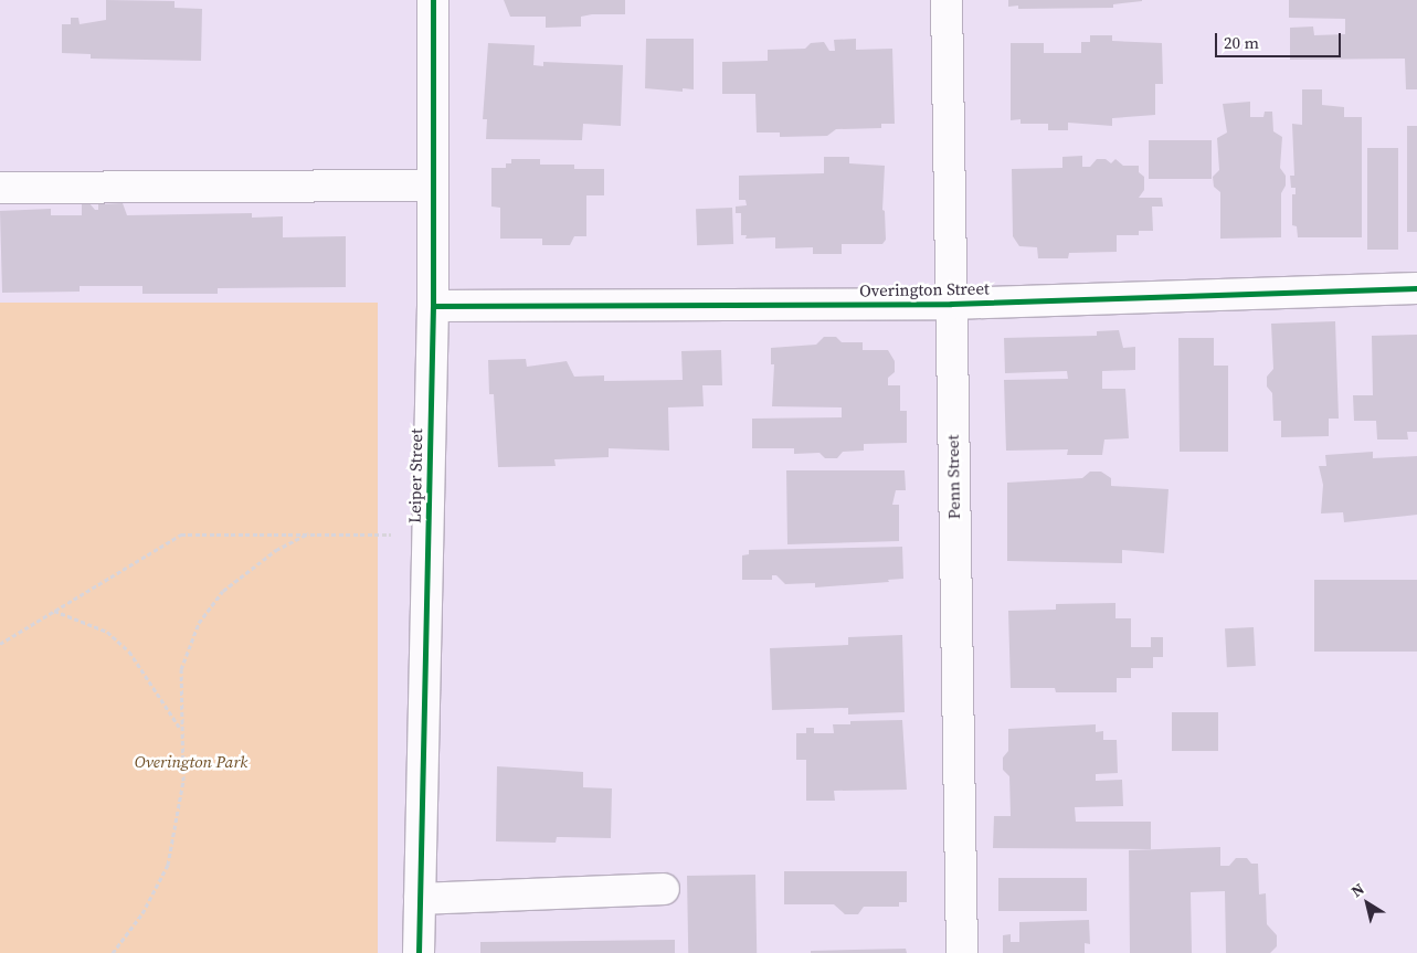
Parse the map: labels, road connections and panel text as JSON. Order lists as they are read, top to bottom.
{
  "streets": {
    "street": ["Overington Street", "Leiper Street", "Penn Street"]
  },
  "crossings": [
    ["Overington Street", "Leiper Street"],
    ["Overington Street", "Penn Street"]
  ],
  "parks": ["Overington Park"],
  "scale_bar": "20 m",
  "north": "top left"
}
